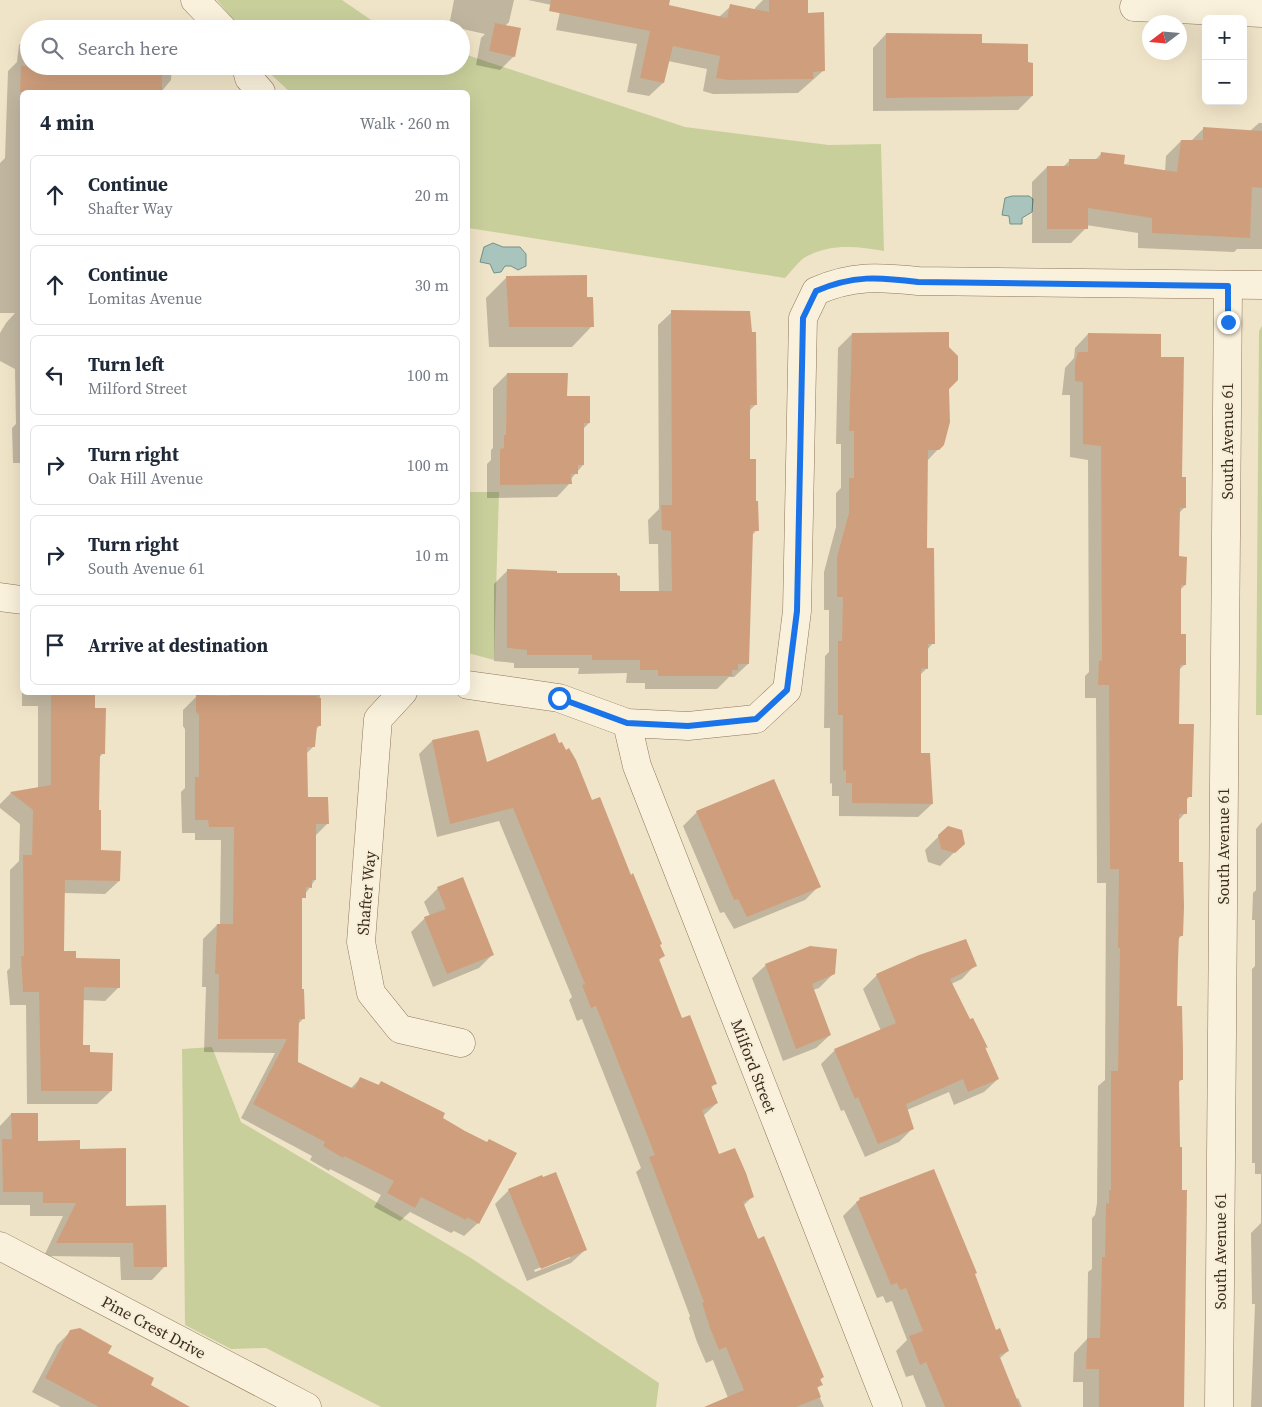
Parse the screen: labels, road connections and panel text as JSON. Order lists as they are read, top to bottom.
{
  "streets": {
    "street": [
      "South Avenue 61",
      "Shafter Way",
      "Milford Street",
      "Pine Crest Drive"
    ]
  },
  "north": "left",
  "page": {
    "map_buttons": ["+", "−"],
    "search": "Search here",
    "heading": ["4 min", "Walk · 260 m"],
    "list": [
      ["Continue", "Shafter Way", "20 m"],
      ["Continue", "Lomitas Avenue", "30 m"],
      ["Turn left", "Milford Street", "100 m"],
      ["Turn right", "Oak Hill Avenue", "100 m"],
      ["Turn right", "South Avenue 61", "10 m"],
      "Arrive at destination"
    ]
  }
}
